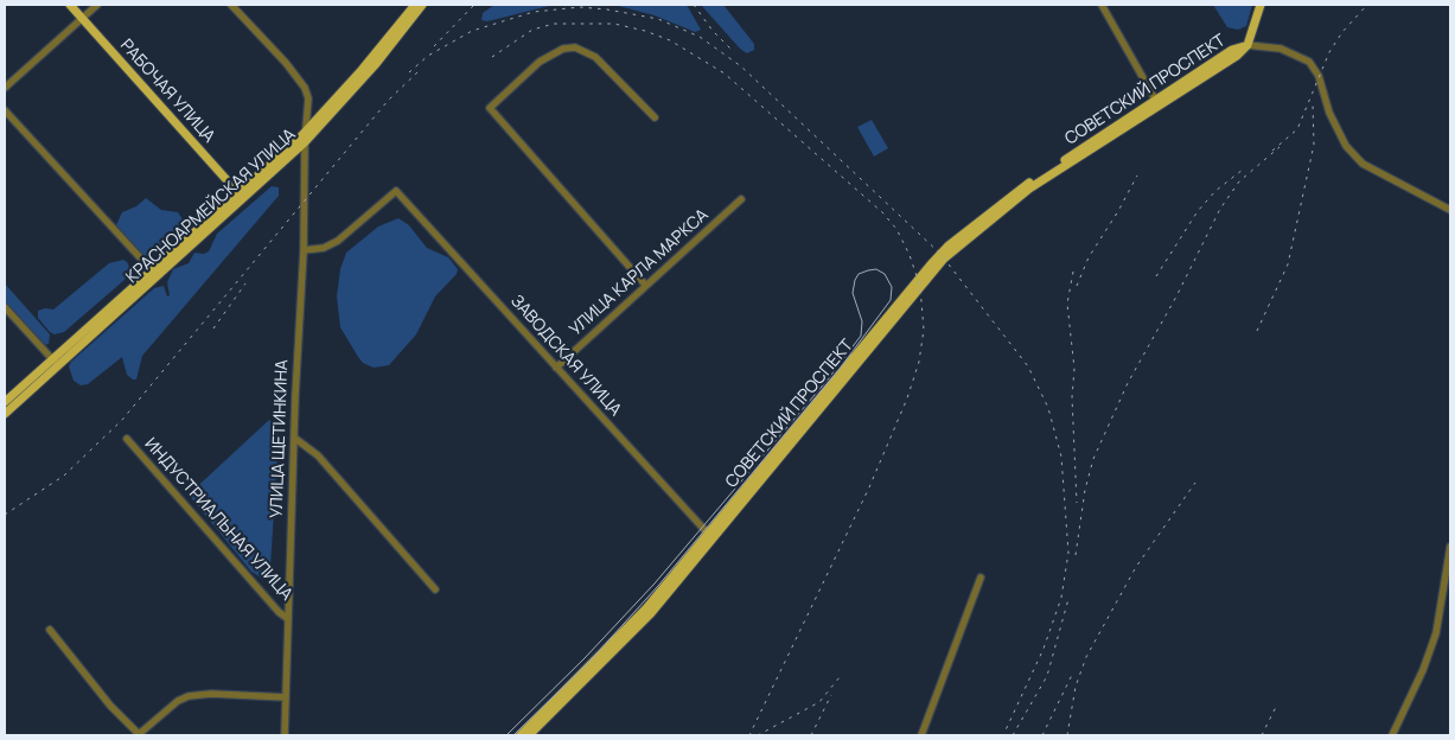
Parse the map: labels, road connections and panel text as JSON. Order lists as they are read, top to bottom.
{
  "streets": {
    "main road": ["СОВЕТСКИЙ ПРОСПЕКТ", "РАБОЧАЯ УЛИЦА", "КРАСНОАРМЕЙСКАЯ УЛИЦА"],
    "street": [
      "УЛИЦА КАРЛА МАРКСА",
      "ЗАВОДСКАЯ УЛИЦА",
      "УЛИЦА ЩЕТИНКИНА",
      "ИНДУСТРИАЛЬНАЯ УЛИЦА"
    ]
  },
  "crossings": [
    ["СОВЕТСКИЙ ПРОСПЕКТ", "ЗАВОДСКАЯ УЛИЦА"],
    ["РАБОЧАЯ УЛИЦА", "КРАСНОАРМЕЙСКАЯ УЛИЦА"],
    ["КРАСНОАРМЕЙСКАЯ УЛИЦА", "УЛИЦА ЩЕТИНКИНА"],
    ["УЛИЦА КАРЛА МАРКСА", "ЗАВОДСКАЯ УЛИЦА"],
    ["ЗАВОДСКАЯ УЛИЦА", "УЛИЦА ЩЕТИНКИНА"],
    ["УЛИЦА ЩЕТИНКИНА", "ИНДУСТРИАЛЬНАЯ УЛИЦА"]
  ]
}
